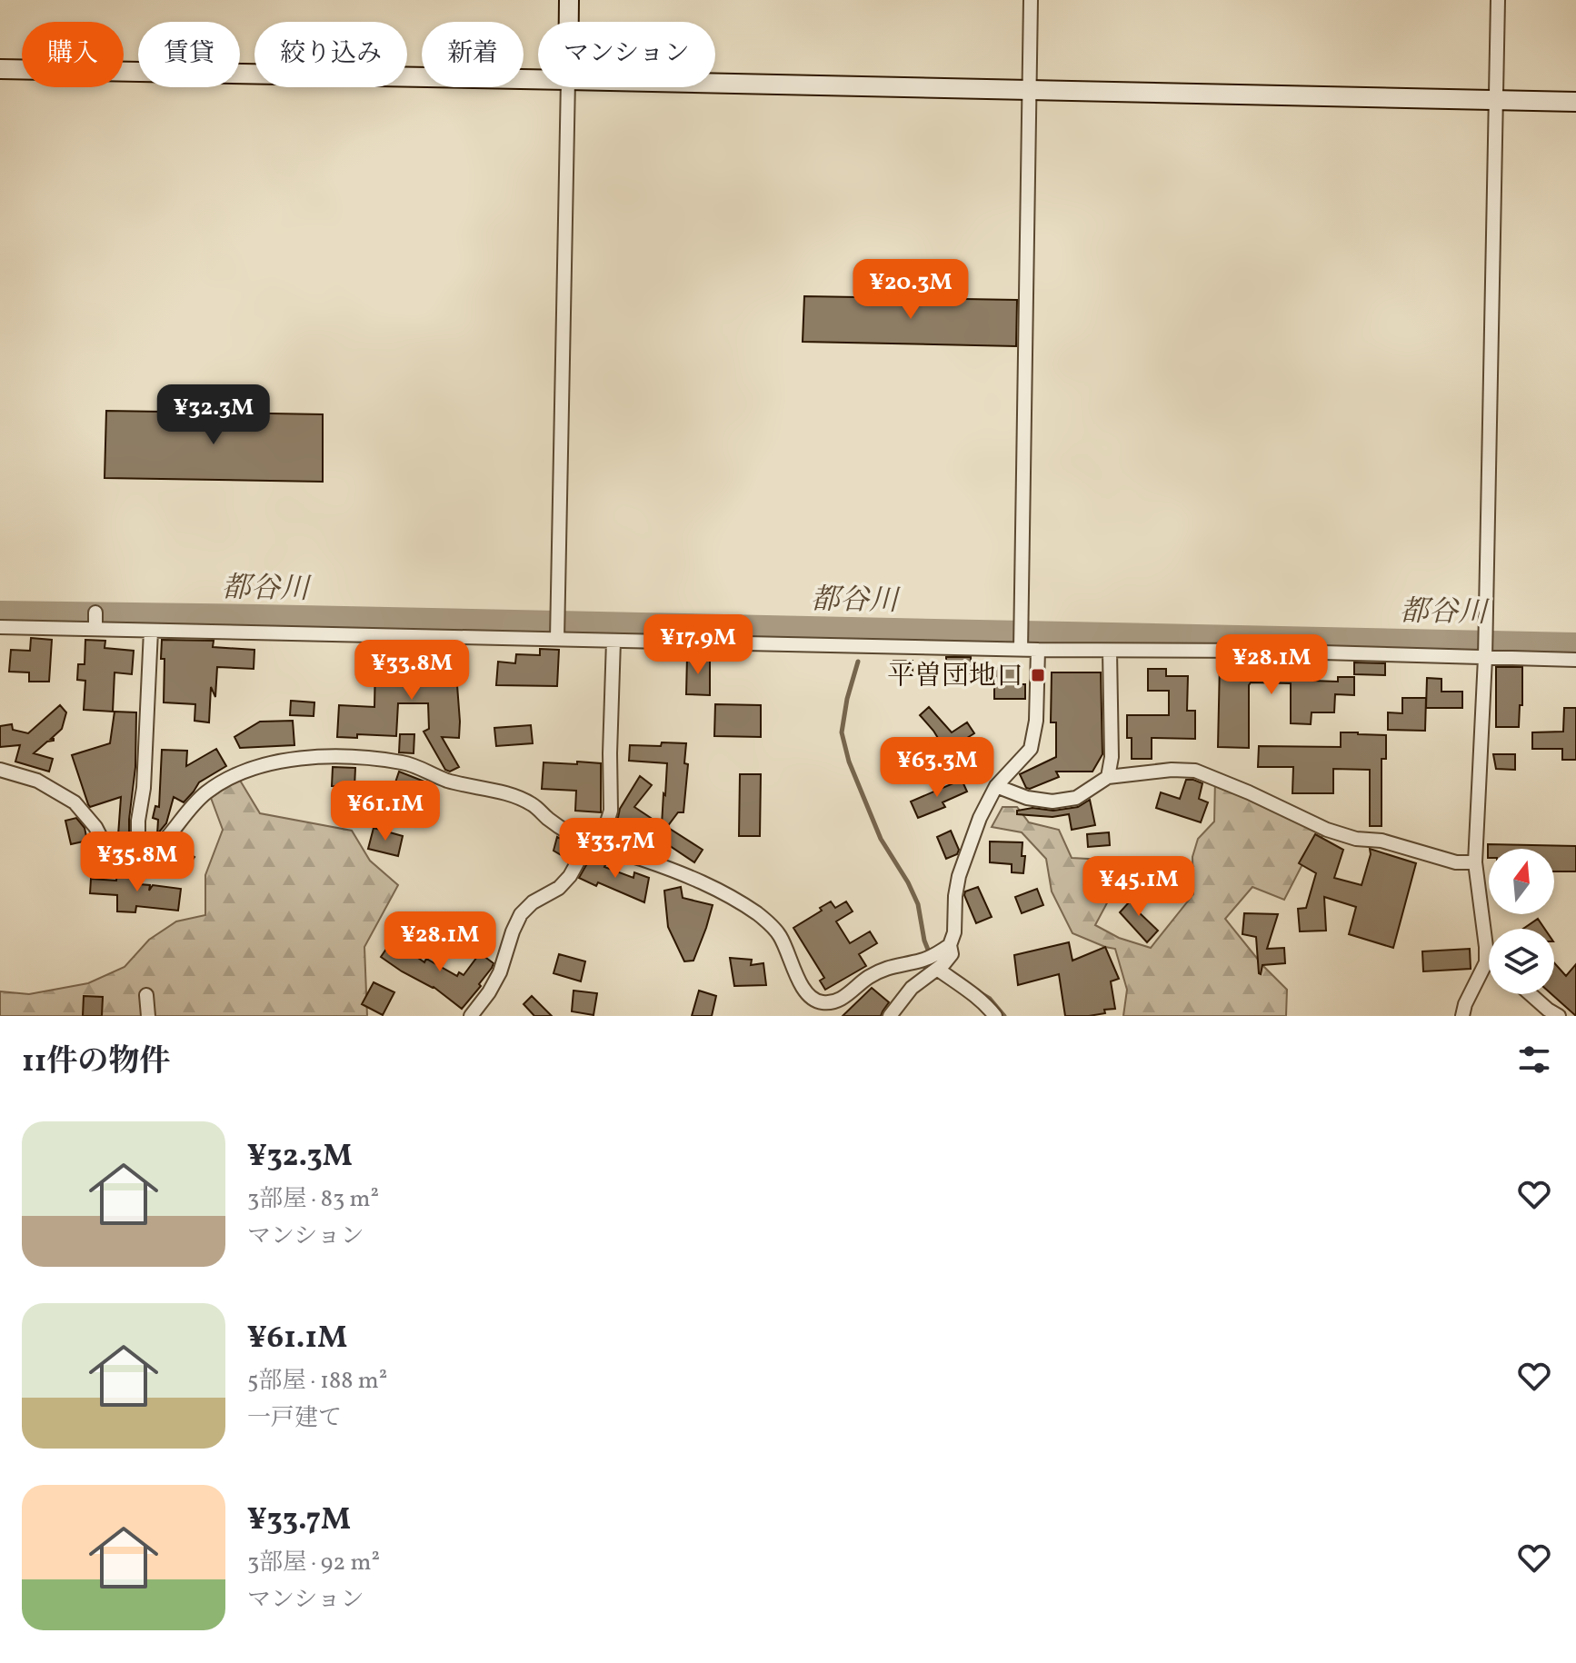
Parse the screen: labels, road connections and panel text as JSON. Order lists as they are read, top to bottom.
{
  "water": ["都谷川"],
  "places": {
    "transit": ["平曽団地口"]
  },
  "north": "top",
  "page": {
    "chip": [
      "購入",
      "賃貸",
      "絞り込み",
      "新着",
      "マンション"
    ],
    "price": [
      "¥20.3M",
      "¥32.3M",
      "¥17.9M",
      "¥28.1M",
      "¥33.8M",
      "¥63.3M",
      "¥61.1M",
      "¥33.7M",
      "¥35.8M",
      "¥45.1M",
      "¥28.1M"
    ],
    "heading": "11件の物件",
    "list": [
      {
        "name": "¥32.3M",
        "note": "3部屋 · 83 m² · マンション"
      },
      {
        "name": "¥61.1M",
        "note": "5部屋 · 188 m² · 一戸建て"
      },
      {
        "name": "¥33.7M",
        "note": "3部屋 · 92 m² · マンション"
      }
    ]
  }
}
